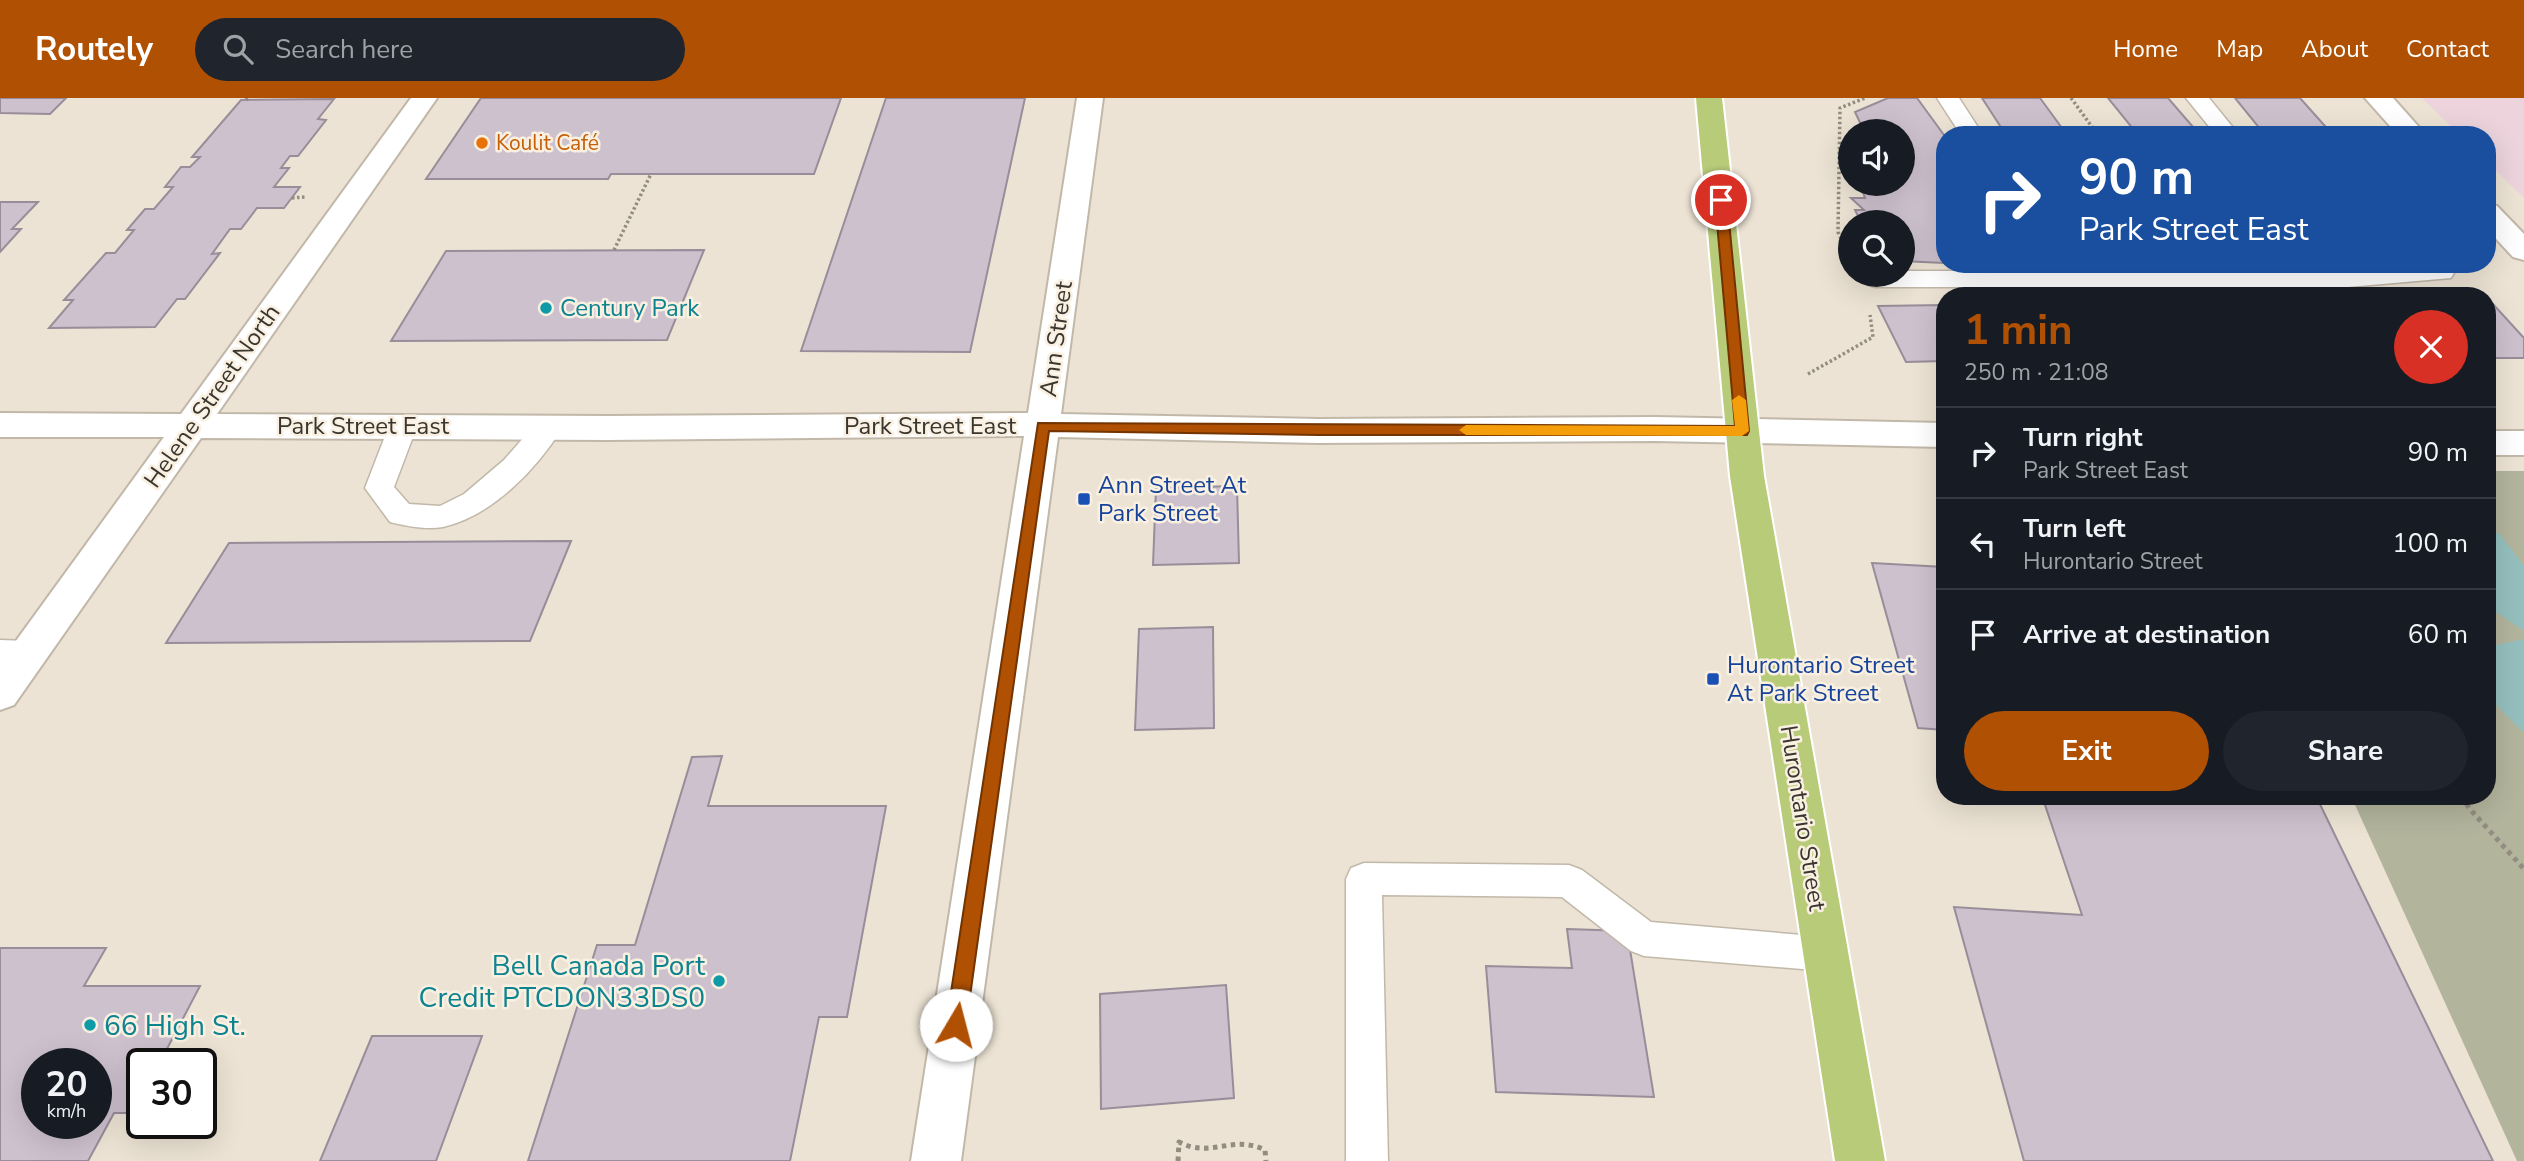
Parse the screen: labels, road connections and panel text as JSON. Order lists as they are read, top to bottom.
{
  "streets": {
    "main road": ["Hurontario Street"],
    "street": ["Ann Street", "Helene Street North", "Park Street East"]
  },
  "crossings": [
    ["Ann Street", "Park Street East"],
    ["Helene Street North", "Park Street East"],
    ["Park Street East", "Hurontario Street"]
  ],
  "places": {
    "other": [
      "Koulit Café",
      "Century Park",
      "Bell Canada Port Credit PTCDON33DS0",
      "66 High St."
    ],
    "transit": ["Ann Street At Park Street", "Hurontario Street At Park Street"]
  },
  "page": {
    "header": "Routely",
    "search": "Search here",
    "nav": [
      "Home",
      "Map",
      "About",
      "Contact"
    ],
    "turn": ["90 m", "Park Street East"],
    "heading": ["1 min", "250 m · 21:08"],
    "list": [
      {
        "name": "Turn right",
        "note": "Park Street East",
        "value": "90 m"
      },
      {
        "name": "Turn left",
        "note": "Hurontario Street",
        "value": "100 m"
      },
      {
        "name": "Arrive at destination",
        "value": "60 m"
      }
    ],
    "buttons": ["Exit", "Share"],
    "speed": "20 km/h",
    "limit": "30"
  }
}
